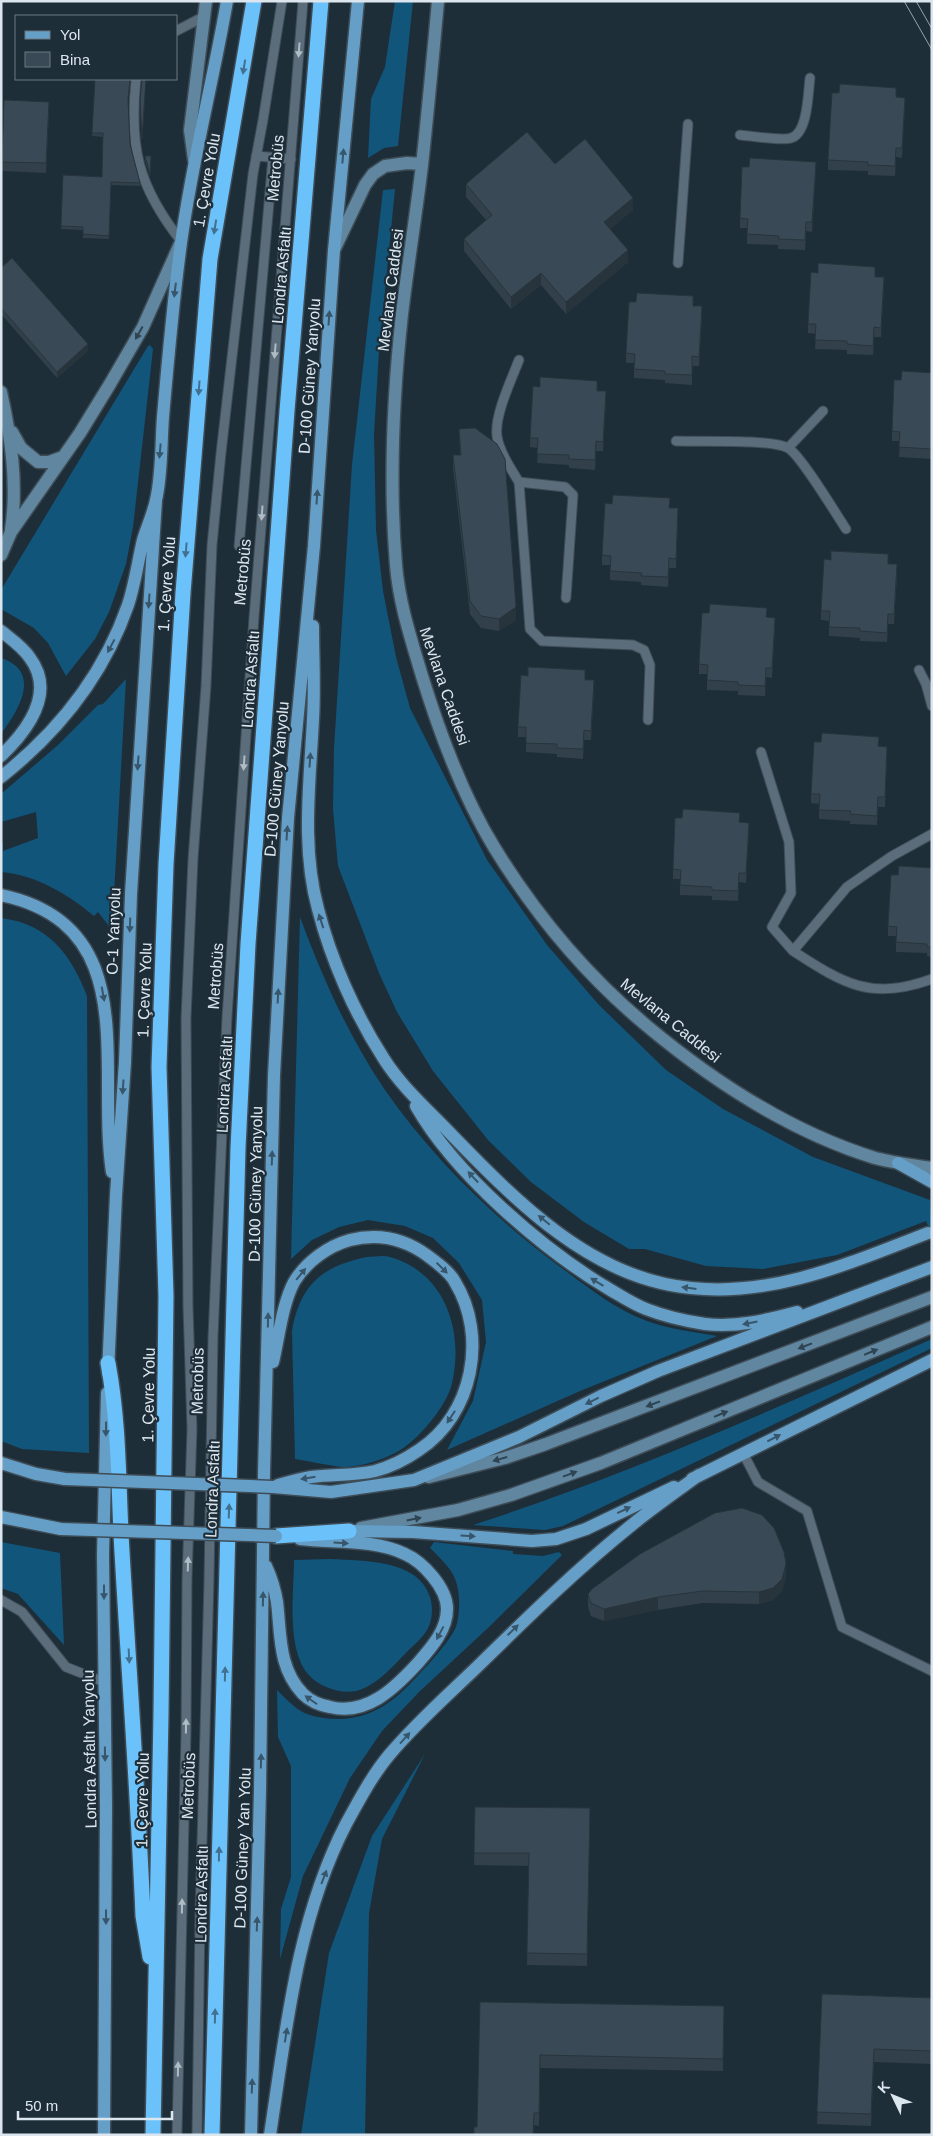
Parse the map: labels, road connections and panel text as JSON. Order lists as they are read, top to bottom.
{
  "streets": {
    "highway": ["1. Çevre Yolu", "Londra Asfaltı"],
    "main road": [
      "Mevlana Caddesi",
      "D-100 Güney Yanyolu",
      "O-1 Yanyolu",
      "Londra Asfaltı Yanyolu",
      "D-100 Güney Yan Yolu"
    ],
    "lane": ["Metrobüs"]
  },
  "crossings": [
    ["D-100 Güney Yanyolu", "D-100 Güney Yan Yolu"],
    ["O-1 Yanyolu", "Londra Asfaltı Yanyolu"]
  ],
  "one_way": ["O-1 Yanyolu", "Londra Asfaltı Yanyolu", "D-100 Güney Yan Yolu"],
  "legend": ["Yol", "Bina"],
  "scale_bar": "50 m",
  "north": "top left"
}
